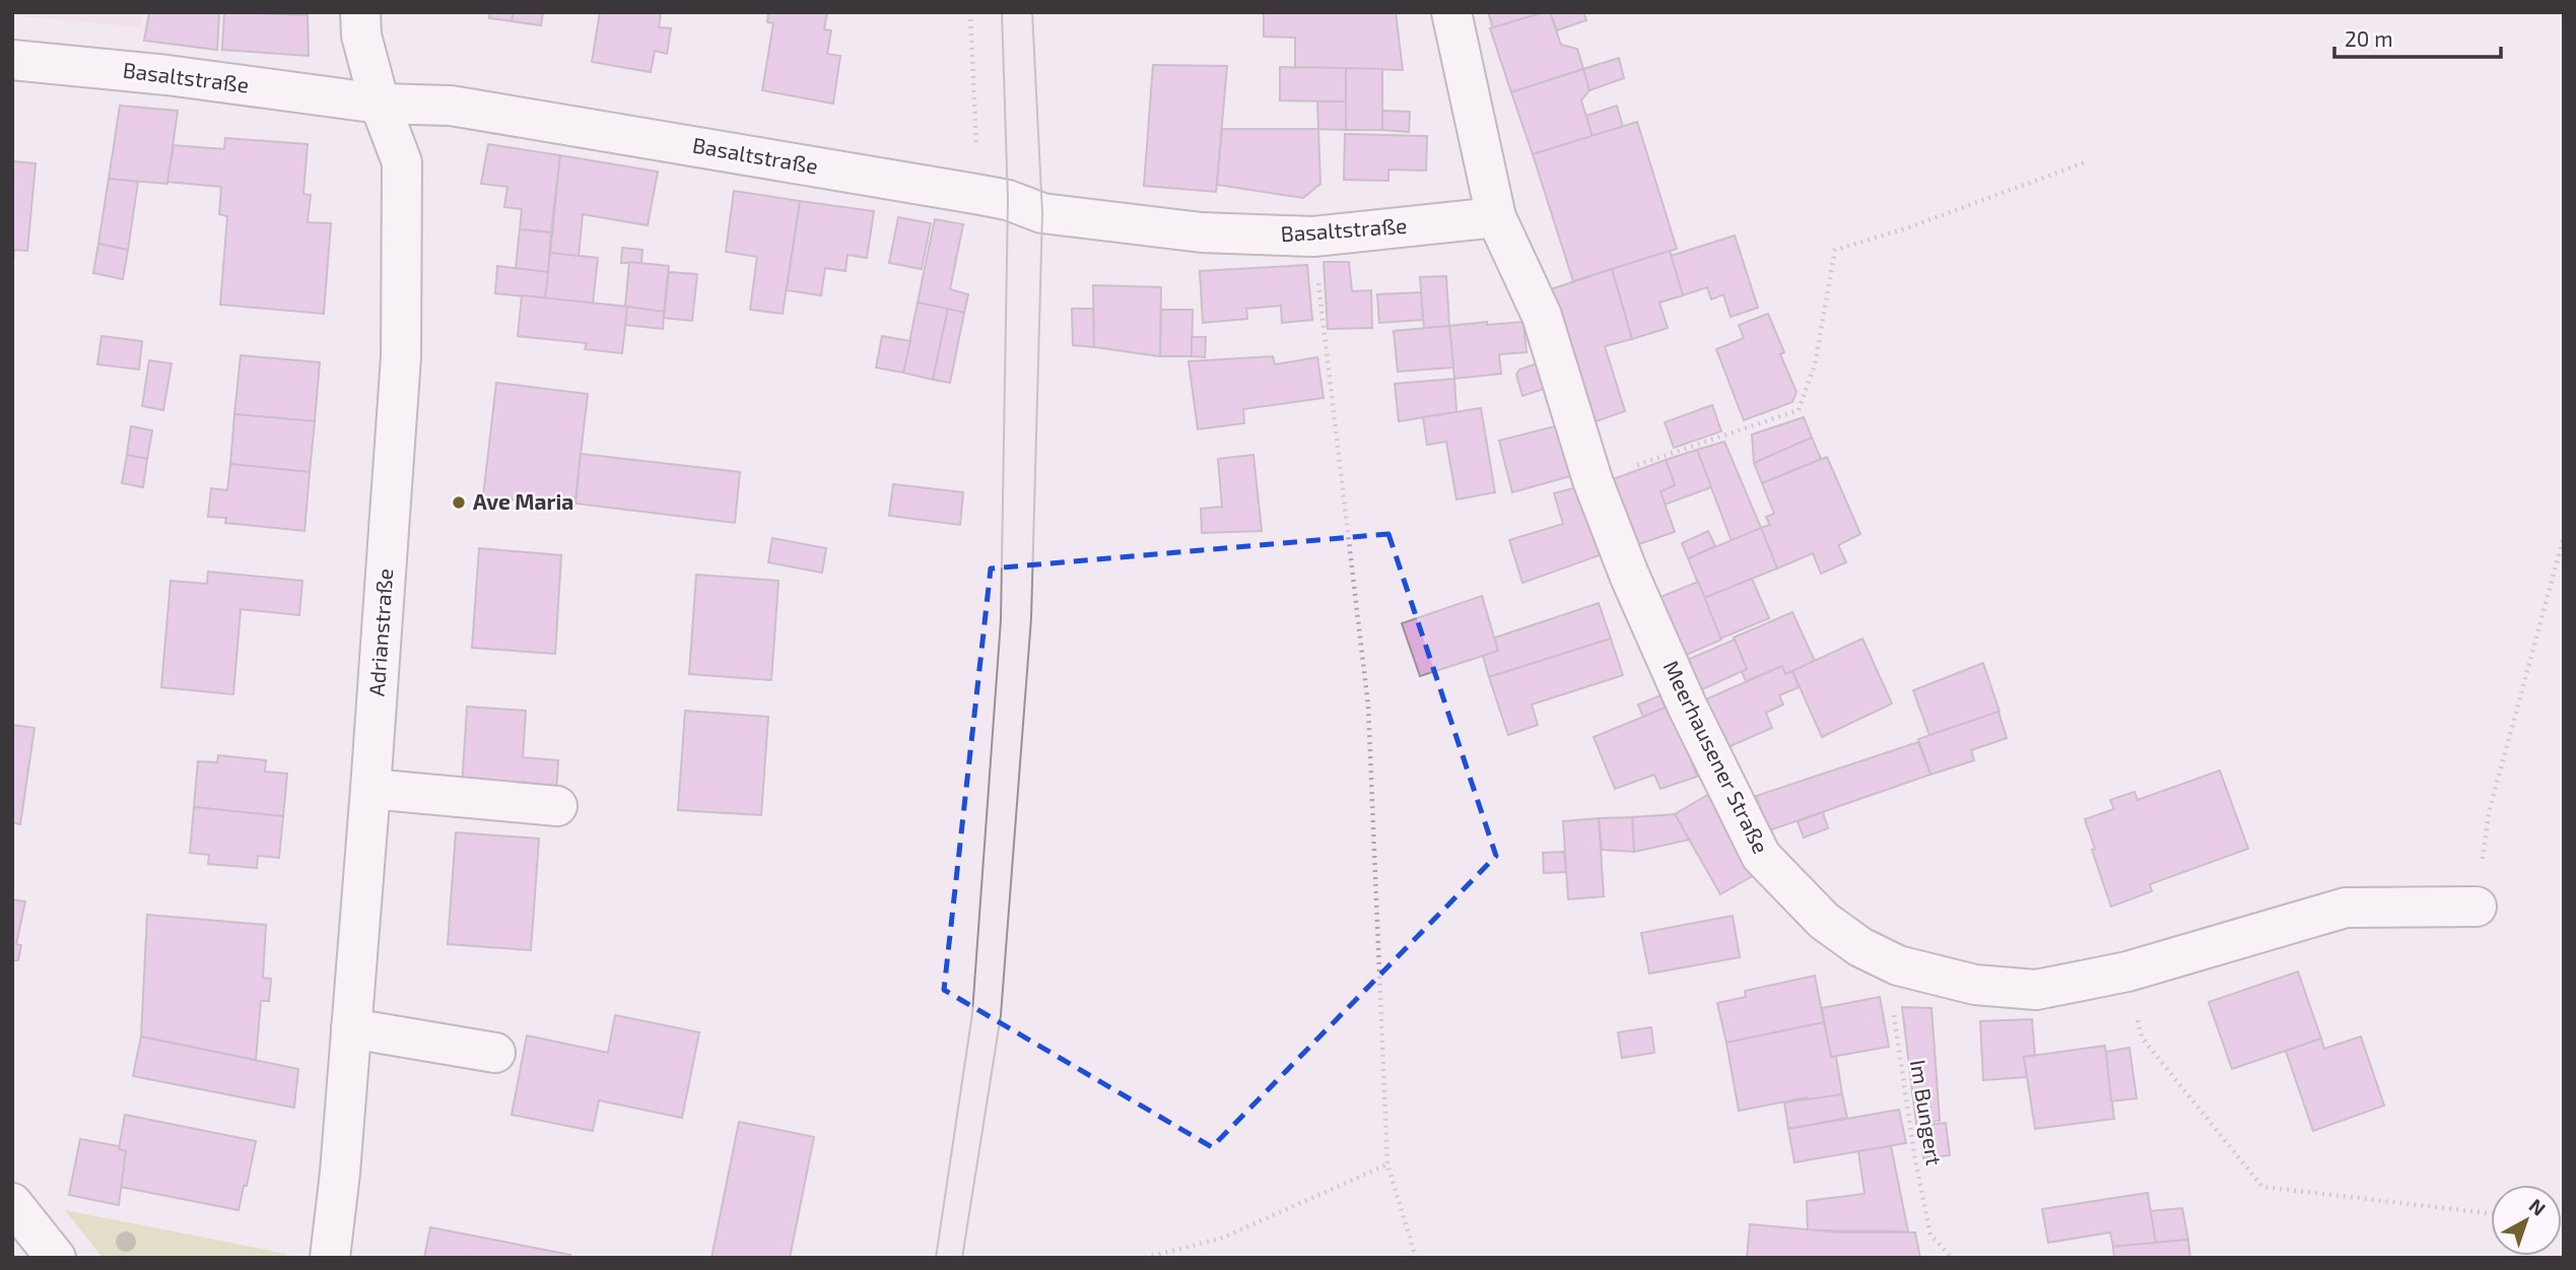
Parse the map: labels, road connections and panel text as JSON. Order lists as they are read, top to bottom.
{
  "streets": {
    "street": ["Basaltstraße", "Adrianstraße", "Meerhausener Straße"],
    "path": ["Im Bungert"]
  },
  "crossings": [
    ["Basaltstraße", "Adrianstraße"],
    ["Basaltstraße", "Meerhausener Straße"],
    ["Meerhausener Straße", "Im Bungert"]
  ],
  "places": ["Ave Maria"],
  "scale_bar": "20 m",
  "north": "top right"
}
